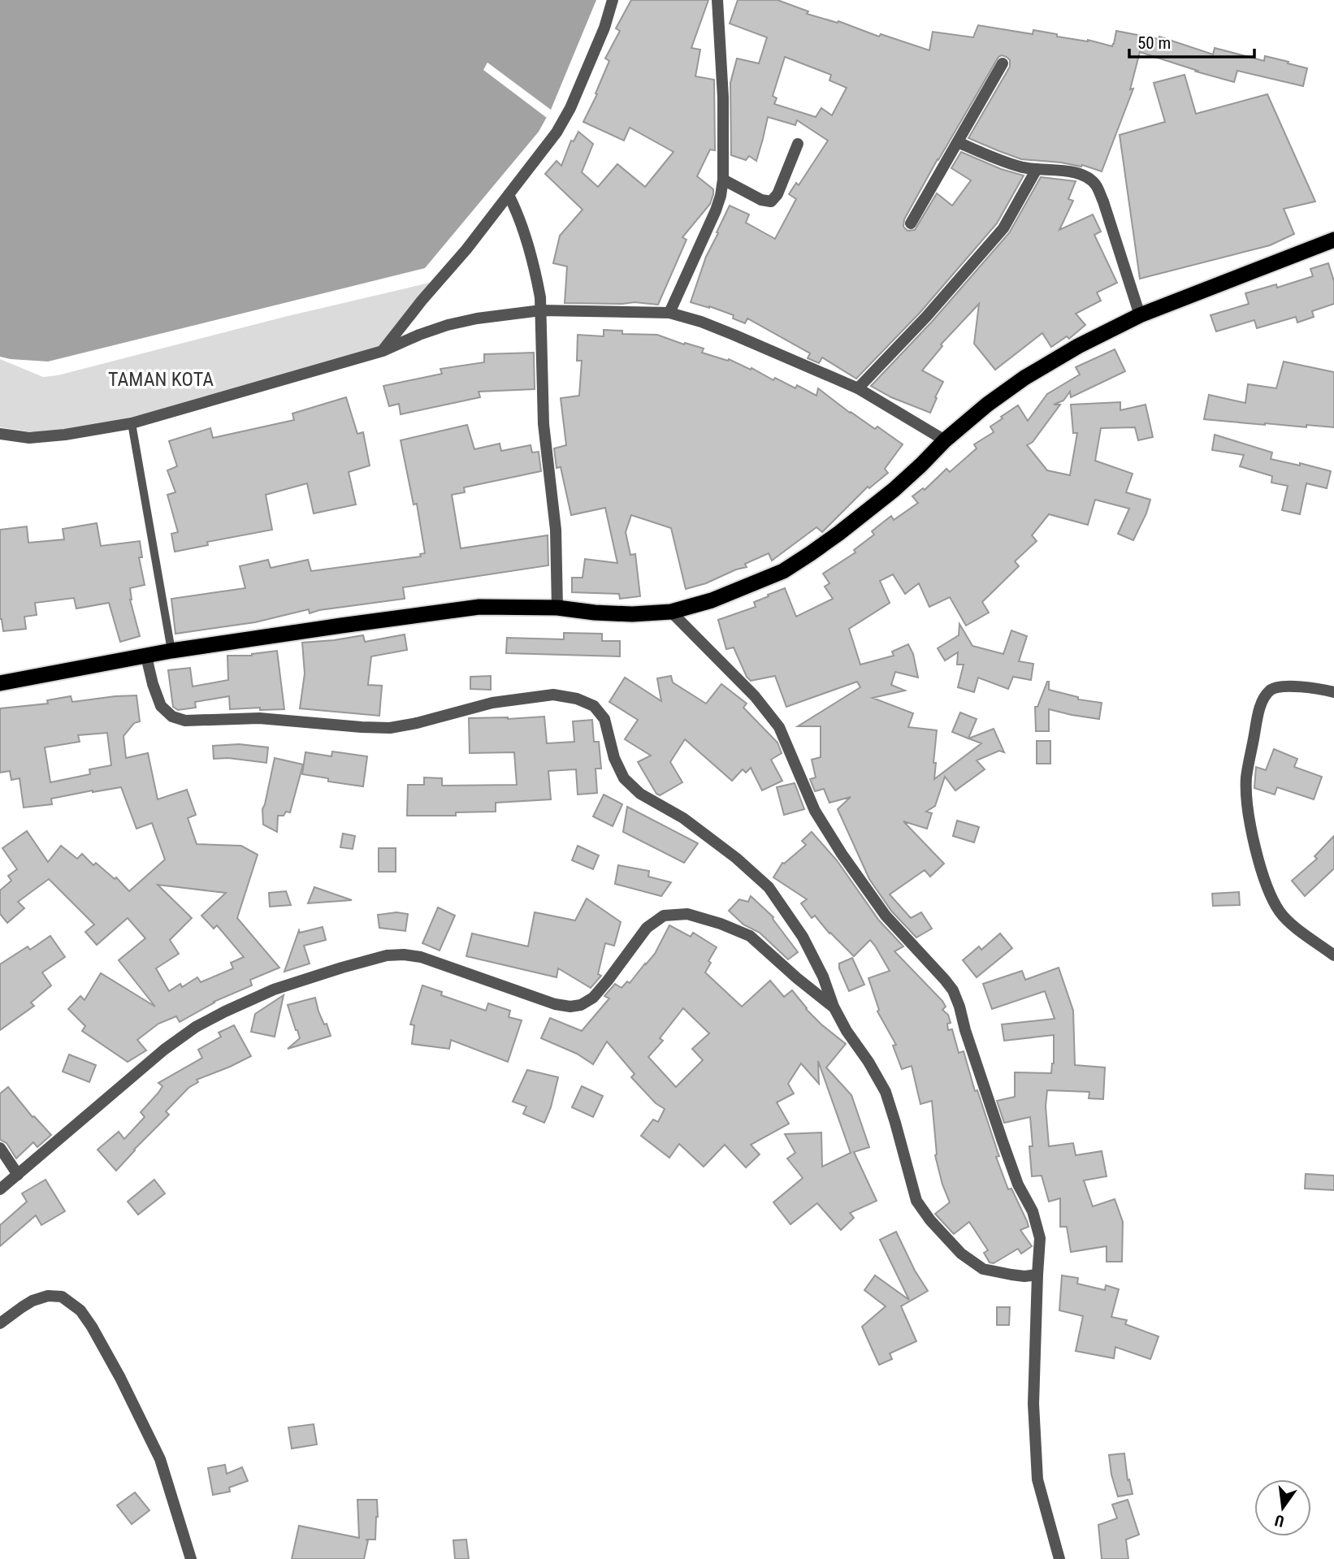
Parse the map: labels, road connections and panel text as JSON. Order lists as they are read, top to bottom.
{
  "parks": ["TAMAN KOTA"],
  "scale_bar": "50 m",
  "north": "bottom"
}
